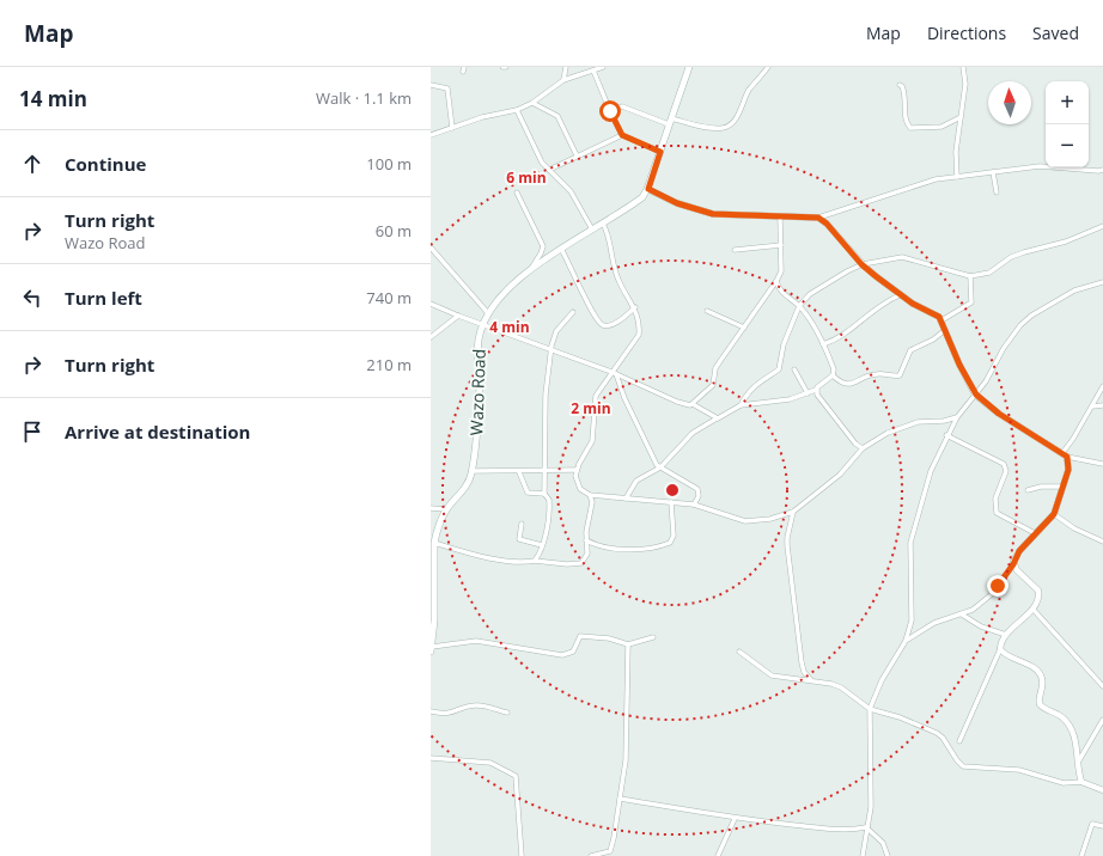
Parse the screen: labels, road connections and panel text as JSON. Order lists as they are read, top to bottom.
{
  "streets": {
    "main road": ["Wazo Road"]
  },
  "north": "top",
  "page": {
    "header": "Map",
    "nav": ["Map", "Directions", "Saved"],
    "heading": ["14 min", "Walk · 1.1 km"],
    "map_buttons": ["+", "−"],
    "list": [
      ["Continue", "100 m"],
      ["Turn right", "Wazo Road", "60 m"],
      ["Turn left", "740 m"],
      ["Turn right", "210 m"],
      "Arrive at destination"
    ]
  },
  "rings": ["6 min", "4 min", "2 min"]
}
